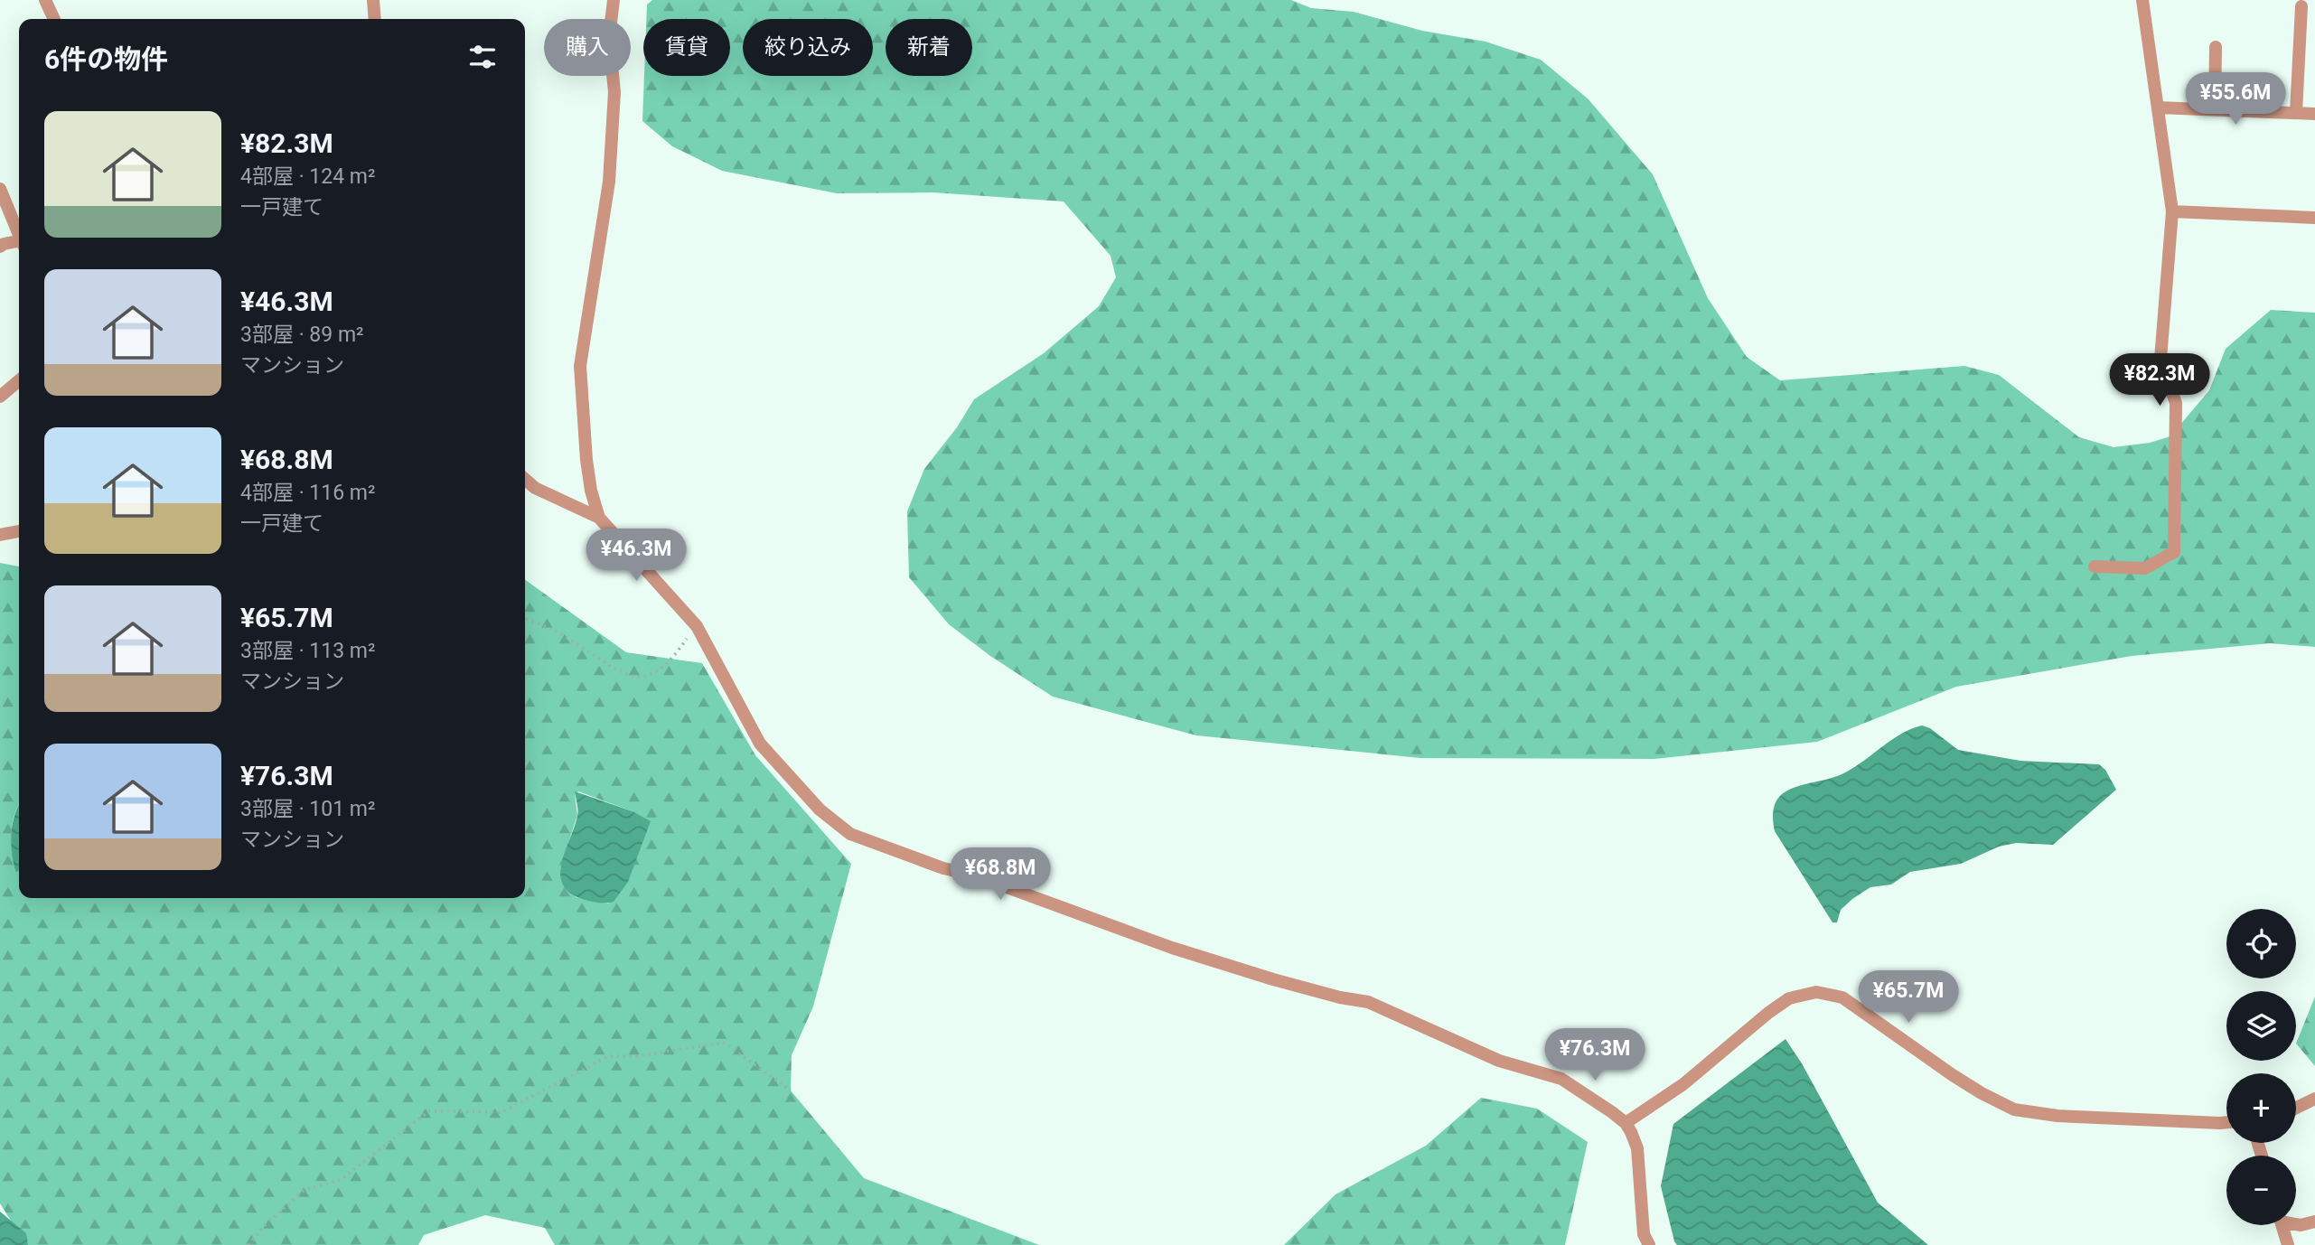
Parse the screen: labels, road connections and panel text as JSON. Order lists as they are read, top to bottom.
{
  "page": {
    "chip": [
      "購入",
      "賃貸",
      "絞り込み",
      "新着"
    ],
    "heading": "6件の物件",
    "price": [
      "¥55.6M",
      "¥82.3M",
      "¥46.3M",
      "¥68.8M",
      "¥65.7M",
      "¥76.3M"
    ],
    "list": [
      {
        "name": "¥82.3M",
        "note": "4部屋 · 124 m² · 一戸建て"
      },
      {
        "name": "¥46.3M",
        "note": "3部屋 · 89 m² · マンション"
      },
      {
        "name": "¥68.8M",
        "note": "4部屋 · 116 m² · 一戸建て"
      },
      {
        "name": "¥65.7M",
        "note": "3部屋 · 113 m² · マンション"
      },
      {
        "name": "¥76.3M",
        "note": "3部屋 · 101 m² · マンション"
      }
    ],
    "map_buttons": ["+", "−"]
  }
}
